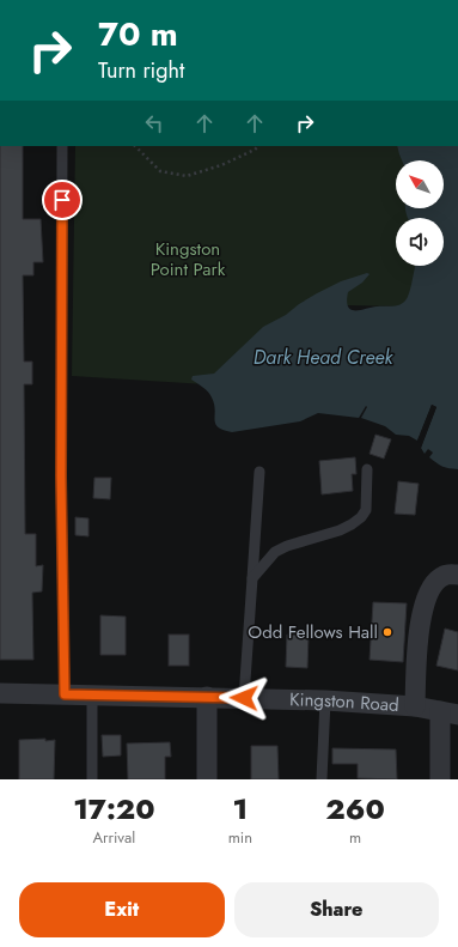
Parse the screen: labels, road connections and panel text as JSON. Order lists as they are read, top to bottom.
{
  "streets": {
    "street": ["Kingston Road"]
  },
  "water": ["Dark Head Creek"],
  "parks": ["Kingston Point Park"],
  "places": ["Odd Fellows Hall"],
  "north": "top left",
  "page": {
    "turn": ["70 m", "Turn right"],
    "eta": [
      "17:20",
      "Arrival",
      "1",
      "min",
      "260",
      "m"
    ],
    "buttons": ["Exit", "Share"]
  }
}
